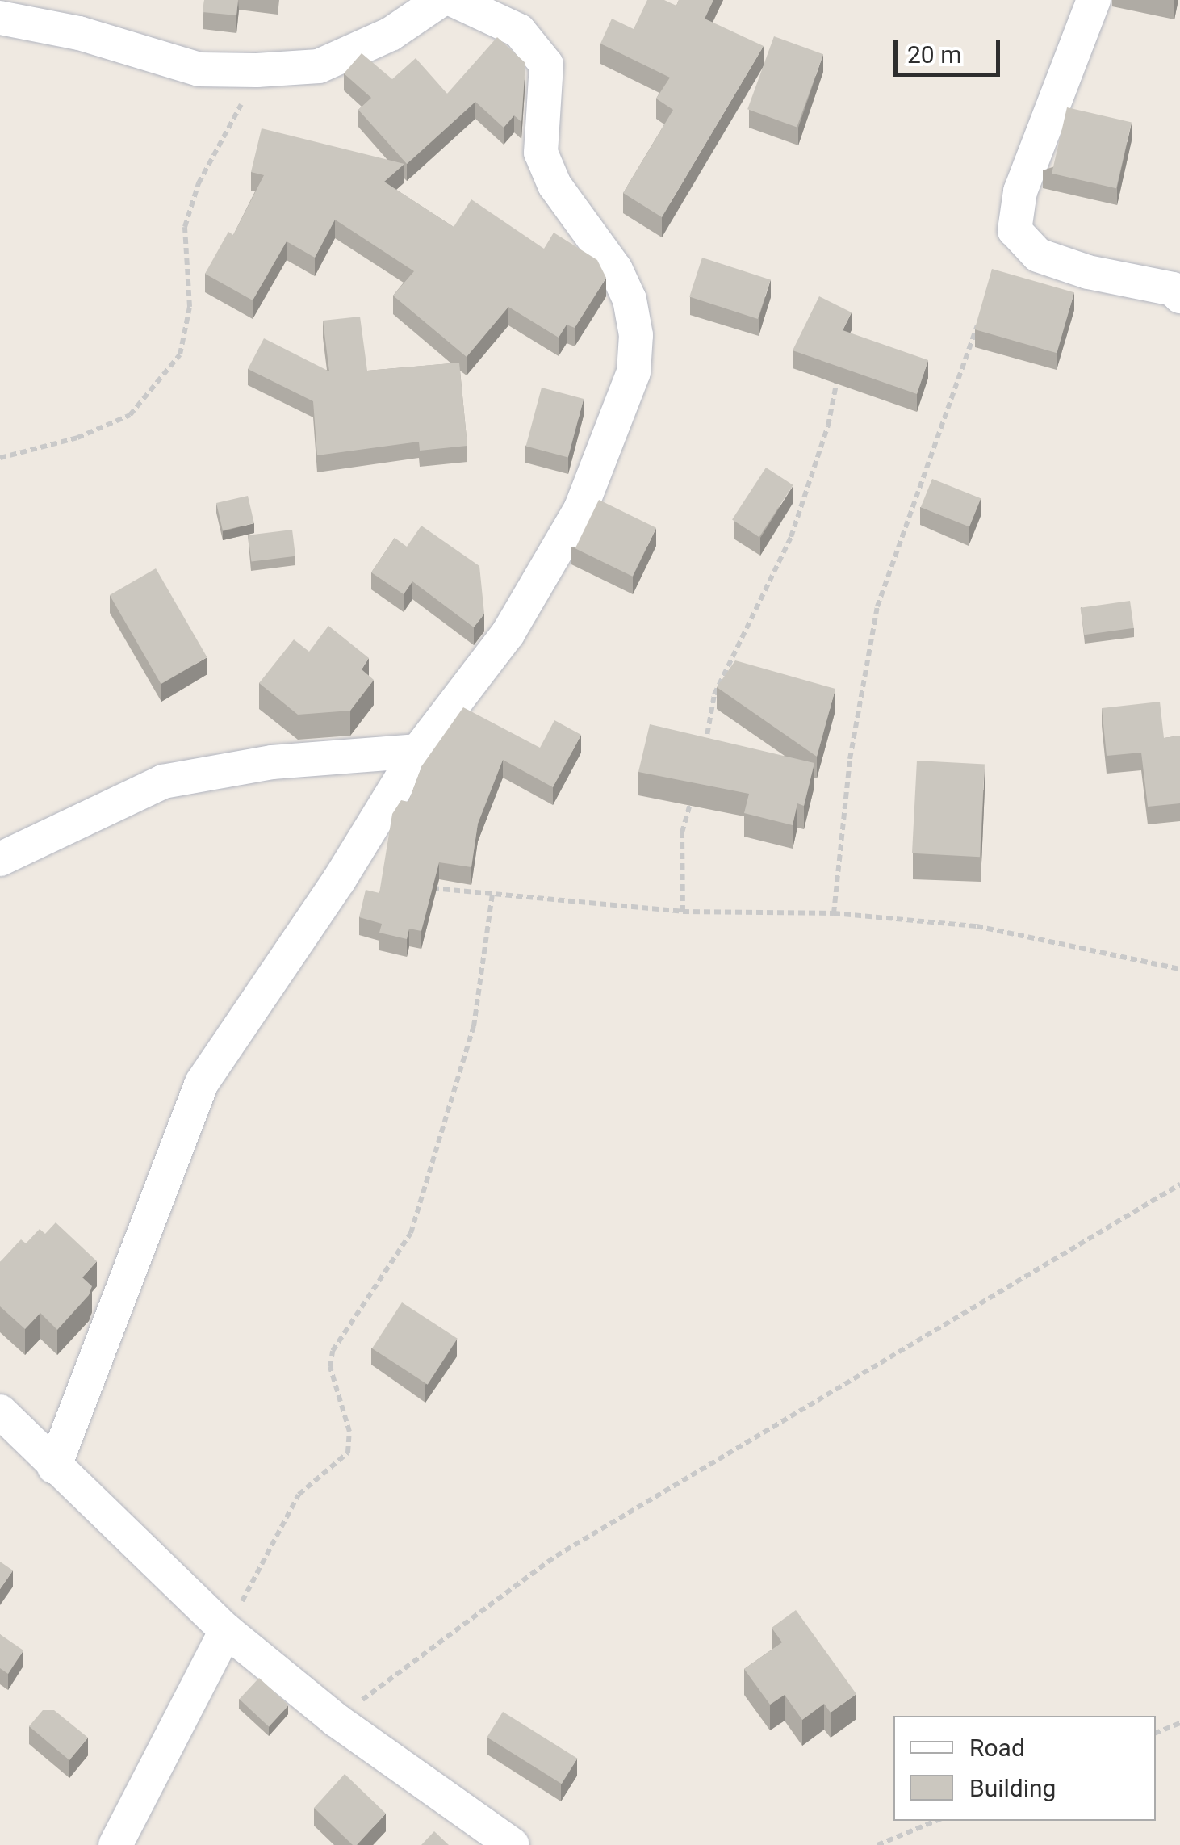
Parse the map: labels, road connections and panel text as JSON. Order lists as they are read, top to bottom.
{
  "legend": ["Road", "Building"],
  "scale_bar": "20 m"
}
